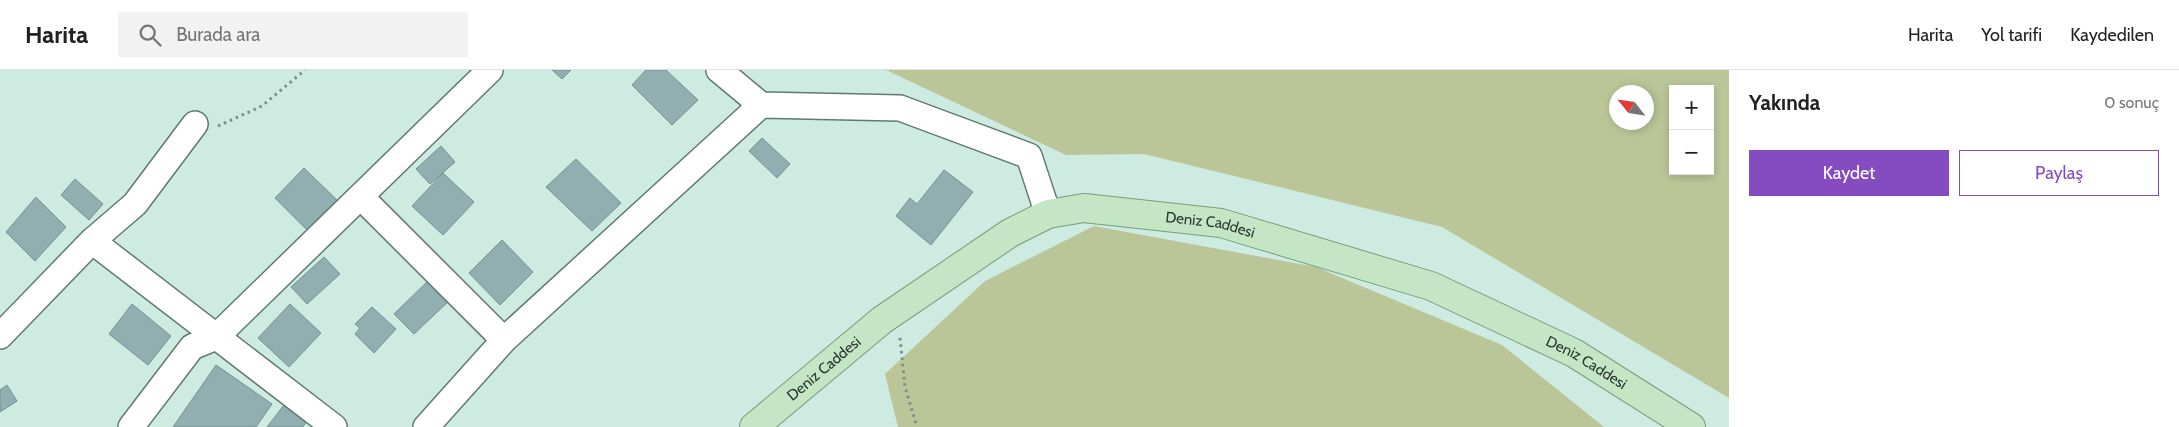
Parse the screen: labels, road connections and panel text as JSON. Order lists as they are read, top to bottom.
{
  "streets": {
    "main road": ["Deniz Caddesi"]
  },
  "north": "top left",
  "page": {
    "header": "Harita",
    "search": "Burada ara",
    "nav": ["Harita", "Yol tarifi", "Kaydedilen"],
    "heading": ["Yakında", "0 sonuç"],
    "map_buttons": ["+", "−"],
    "buttons": ["Kaydet", "Paylaş"]
  }
}
